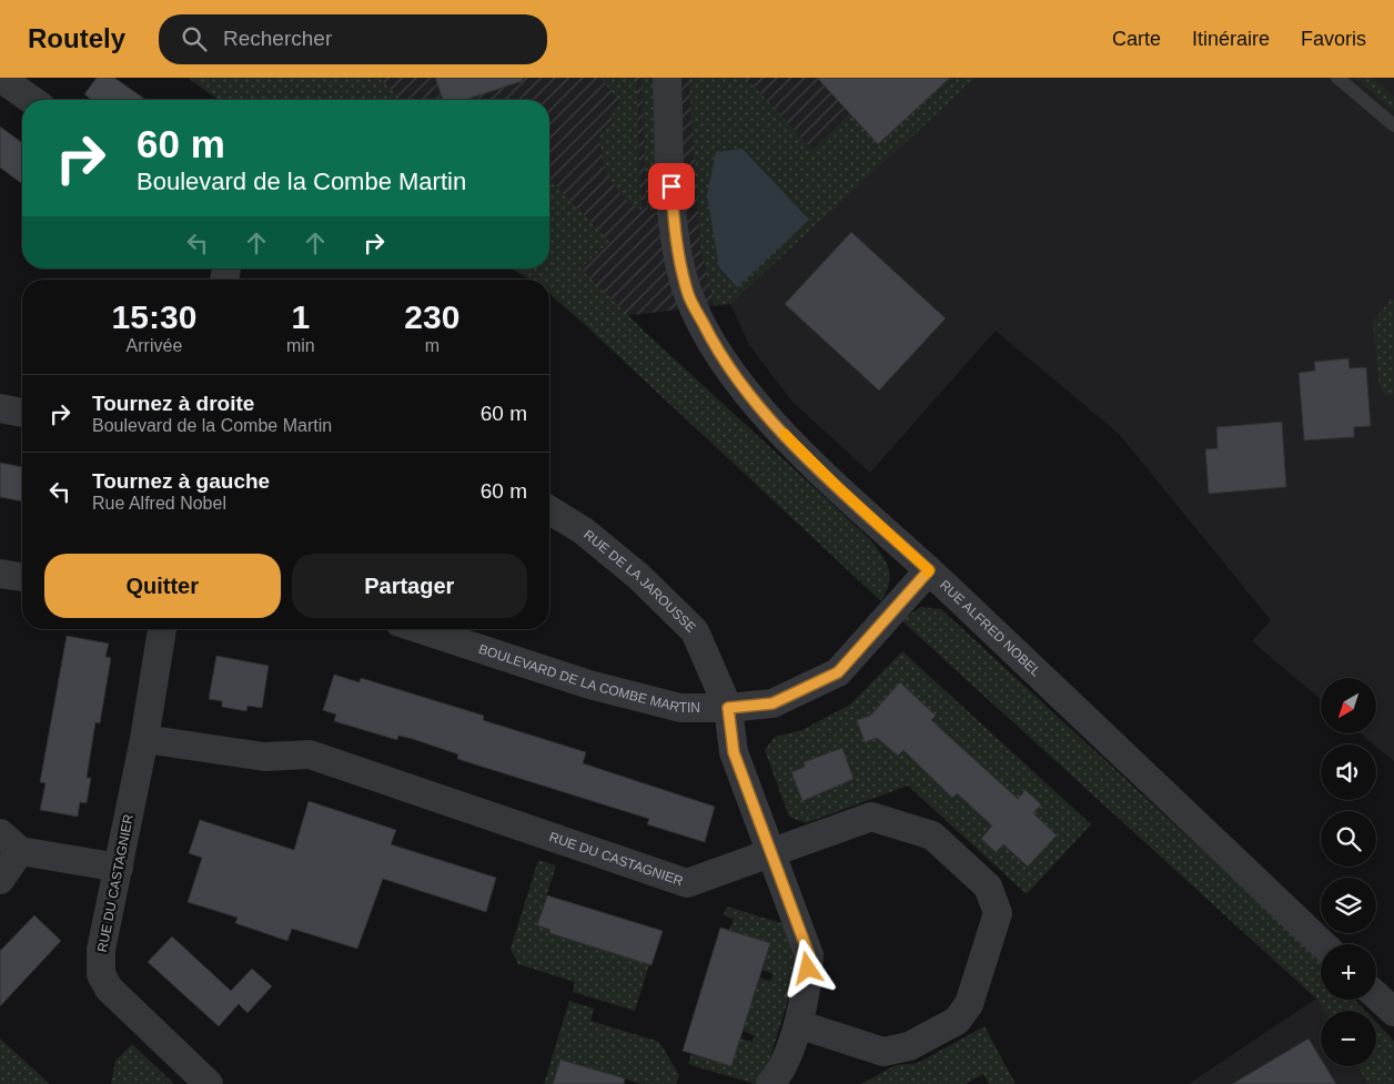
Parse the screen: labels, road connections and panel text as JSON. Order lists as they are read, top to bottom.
{
  "streets": {
    "street": [
      "RUE DE LA JAROUSSE",
      "RUE ALFRED NOBEL",
      "BOULEVARD DE LA COMBE MARTIN",
      "RUE DU CASTAGNIER"
    ]
  },
  "crossings": [
    ["RUE DE LA JAROUSSE", "BOULEVARD DE LA COMBE MARTIN"],
    ["RUE DE LA JAROUSSE", "RUE DU CASTAGNIER"],
    ["RUE ALFRED NOBEL", "BOULEVARD DE LA COMBE MARTIN"]
  ],
  "north": "bottom left",
  "page": {
    "header": "Routely",
    "search": "Rechercher",
    "nav": ["Carte", "Itinéraire", "Favoris"],
    "turn": ["60 m", "Boulevard de la Combe Martin"],
    "eta": [
      "15:30",
      "Arrivée",
      "1",
      "min",
      "230",
      "m"
    ],
    "list": [
      {
        "name": "Tournez à droite",
        "note": "Boulevard de la Combe Martin",
        "value": "60 m"
      },
      {
        "name": "Tournez à gauche",
        "note": "Rue Alfred Nobel",
        "value": "60 m"
      }
    ],
    "buttons": ["Quitter", "Partager"],
    "map_buttons": ["+", "−"]
  }
}
